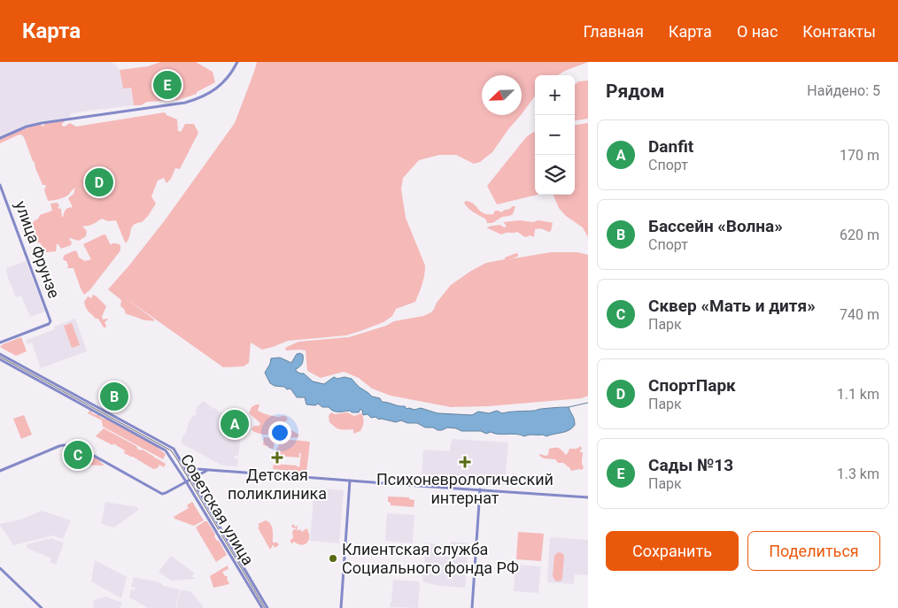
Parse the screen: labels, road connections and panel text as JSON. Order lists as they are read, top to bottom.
{
  "streets": {
    "street": ["улица Фрунзе", "Советская улица"]
  },
  "places": {
    "health": ["Детская поликлиника", "Психоневрологический интернат"],
    "other": ["Клиентская служба Социального фонда РФ"]
  },
  "north": "bottom left",
  "page": {
    "header": "Карта",
    "nav": [
      "Главная",
      "Карта",
      "О нас",
      "Контакты"
    ],
    "heading": ["Рядом", "Найдено: 5"],
    "pins": [
      "E",
      "D",
      "B",
      "A",
      "C"
    ],
    "map_buttons": ["+", "−"],
    "list": [
      {
        "mark": "A",
        "name": "Danfit",
        "note": "Спорт",
        "value": "170 m"
      },
      {
        "mark": "B",
        "name": "Бассейн «Волна»",
        "note": "Спорт",
        "value": "620 m"
      },
      {
        "mark": "C",
        "name": "Сквер «Мать и дитя»",
        "note": "Парк",
        "value": "740 m"
      },
      {
        "mark": "D",
        "name": "СпортПарк",
        "note": "Парк",
        "value": "1.1 km"
      },
      {
        "mark": "E",
        "name": "Сады №13",
        "note": "Парк",
        "value": "1.3 km"
      }
    ],
    "buttons": ["Сохранить", "Поделиться"]
  }
}
